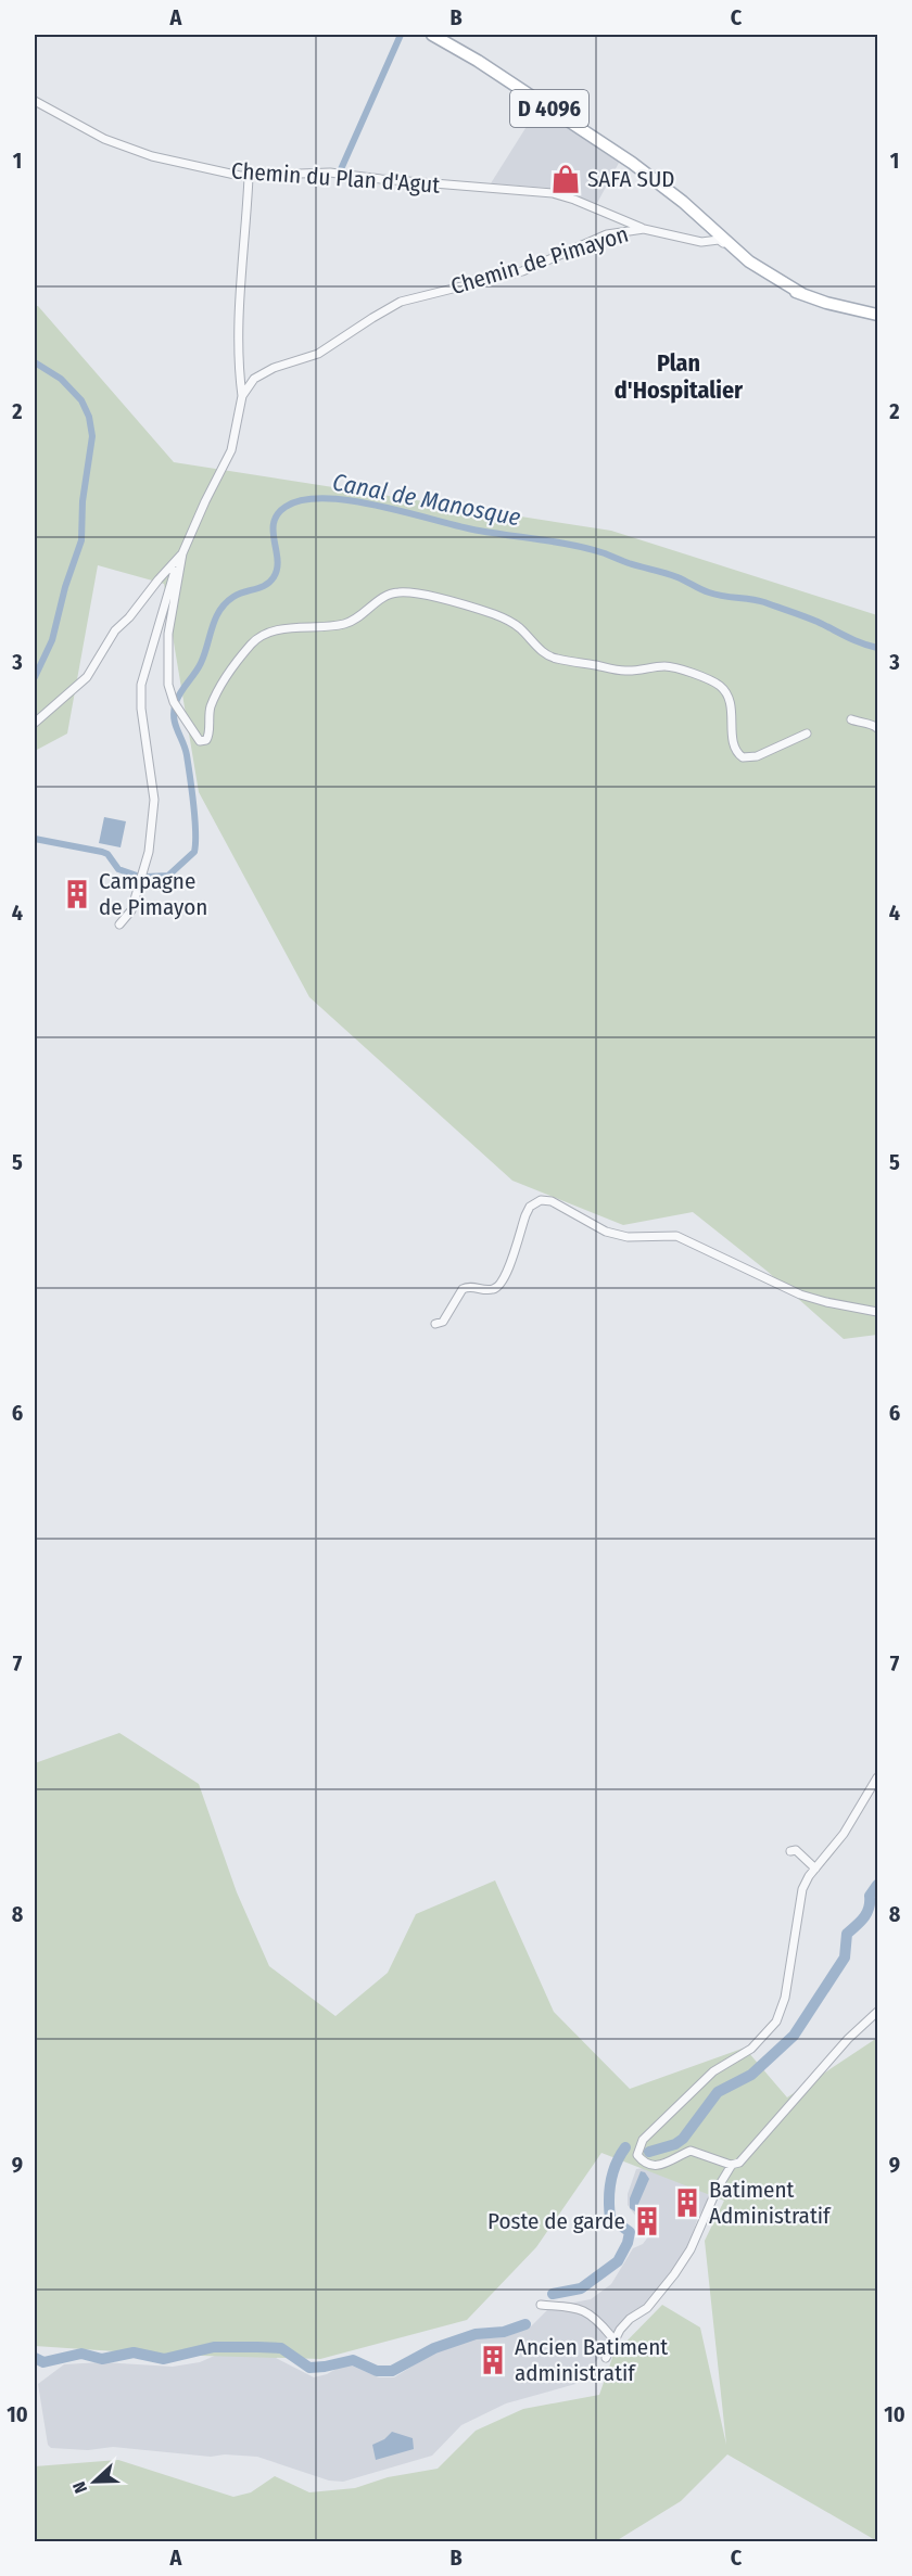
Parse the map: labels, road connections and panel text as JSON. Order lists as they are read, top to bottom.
{
  "streets": {
    "main road": ["D 4096"],
    "street": ["Chemin du Plan d'Agut", "Chemin de Pimayon"]
  },
  "crossings": [
    ["D 4096", "Chemin de Pimayon"],
    ["Chemin du Plan d'Agut", "Chemin de Pimayon"]
  ],
  "districts": ["Plan d'Hospitalier"],
  "water": ["Canal de Manosque"],
  "places": {
    "shop": ["SAFA SUD"],
    "building": [
      "Campagne de Pimayon",
      "Batiment Administratif",
      "Poste de garde",
      "Ancien Batiment administratif"
    ]
  },
  "north": "left",
  "grid": {
    "columns": ["A", "B", "C"],
    "rows": [
      "1",
      "2",
      "3",
      "4",
      "5",
      "6",
      "7",
      "8",
      "9",
      "10"
    ]
  }
}
